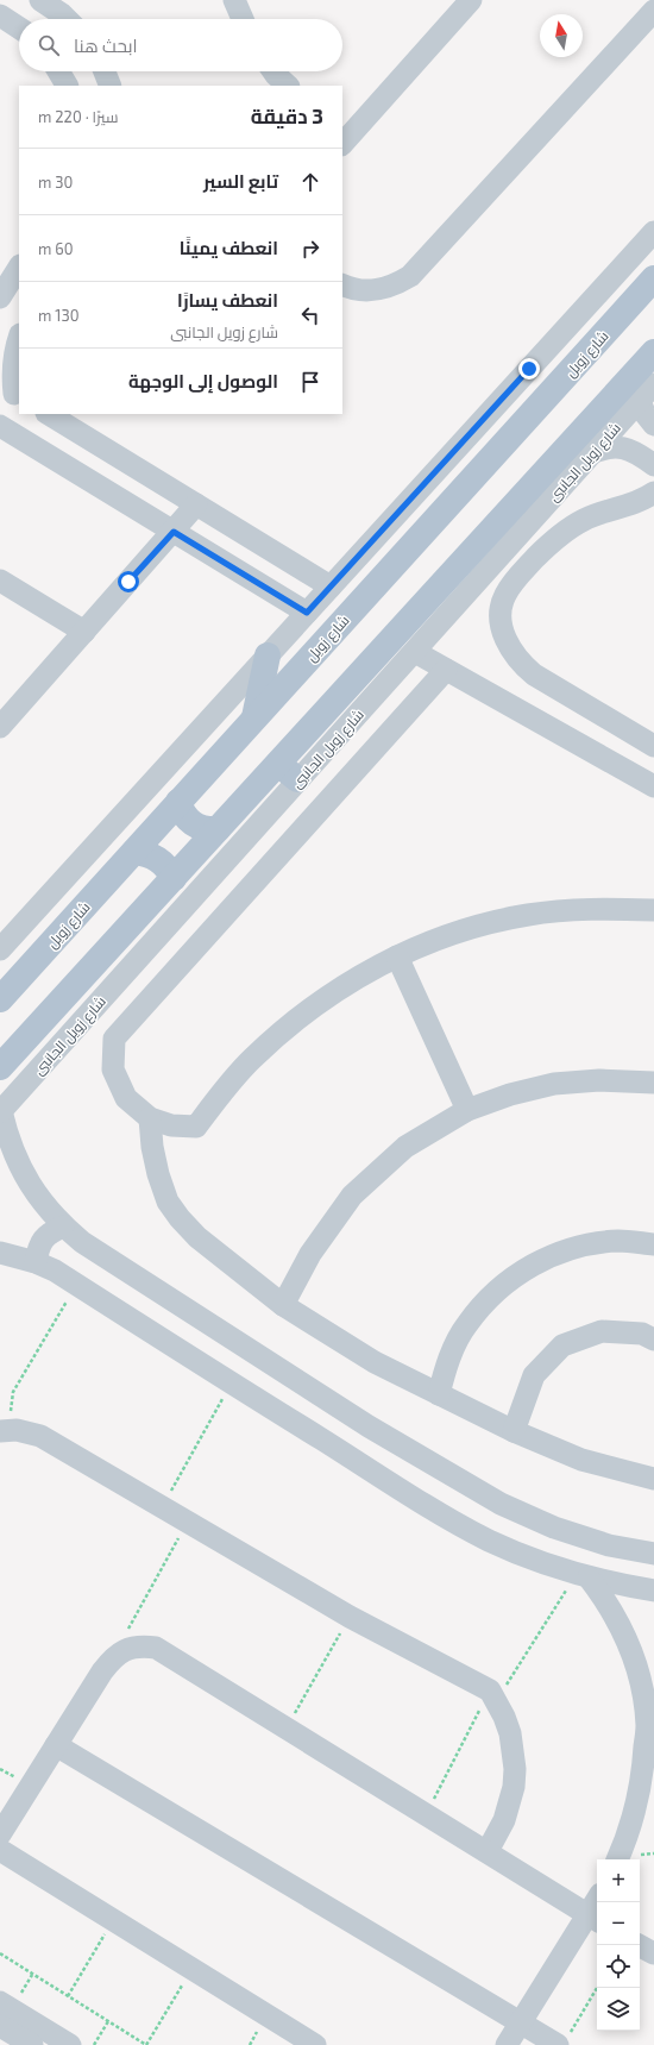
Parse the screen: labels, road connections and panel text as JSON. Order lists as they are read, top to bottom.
{
  "streets": {
    "main road": ["شارع زويل"],
    "street": ["شارع زويل الجانبى"]
  },
  "north": "top",
  "page": {
    "search": "ابحث هنا",
    "heading": ["3 دقيقة", "سيرًا · 220 m"],
    "list": [
      ["تابع السير", "30 m"],
      ["انعطف يمينًا", "60 m"],
      ["انعطف يسارًا", "شارع زويل الجانبى", "130 m"],
      "الوصول إلى الوجهة"
    ],
    "map_buttons": ["+", "−"]
  }
}
